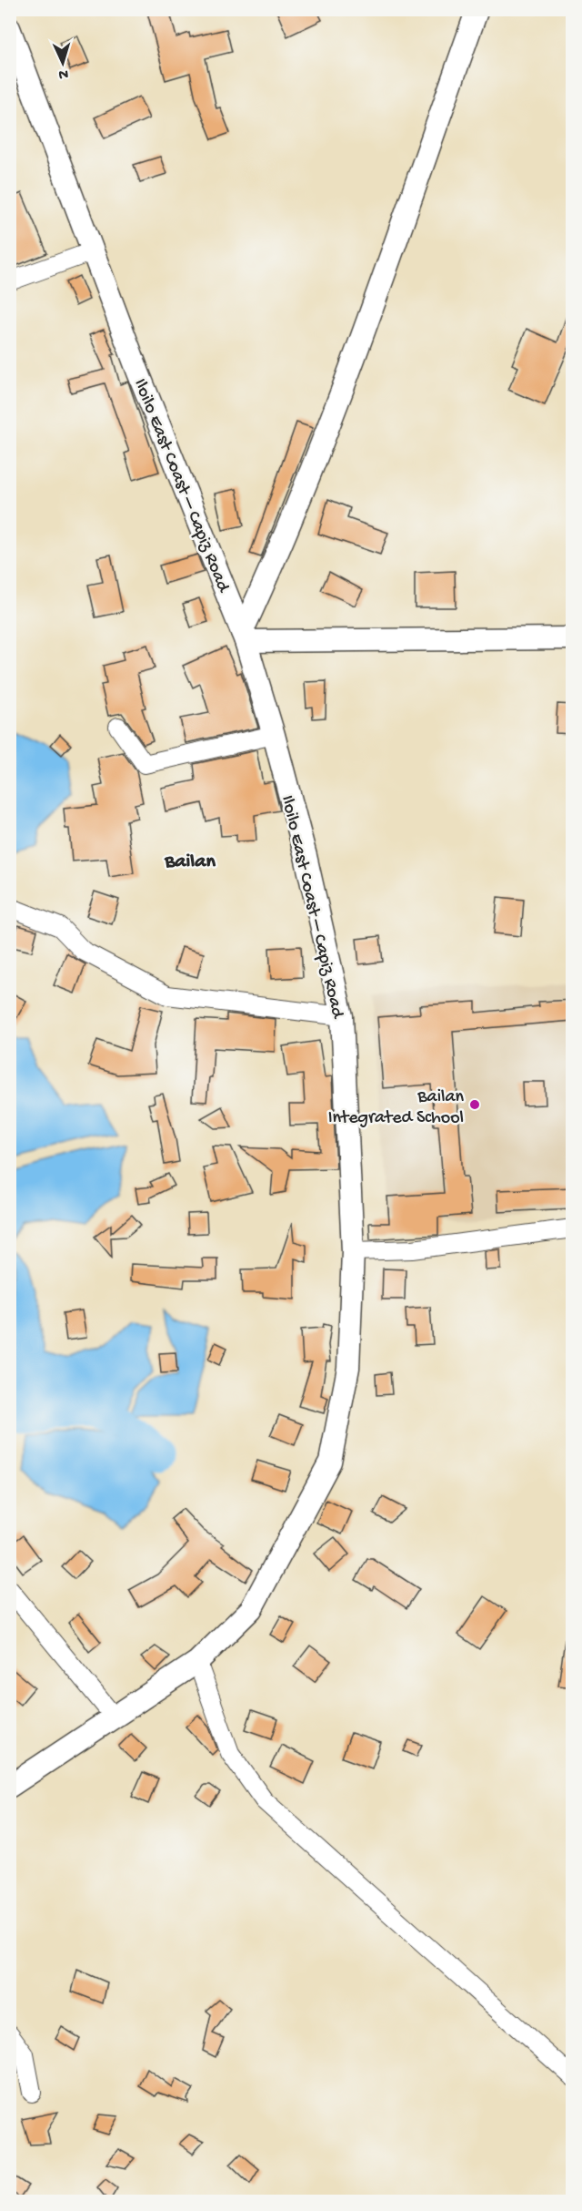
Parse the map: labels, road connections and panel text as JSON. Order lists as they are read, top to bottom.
{
  "streets": {
    "main road": ["Iloilo East Coast – Capiz Road"]
  },
  "districts": ["Bailan"],
  "places": ["Bailan Integrated School"],
  "north": "bottom"
}
